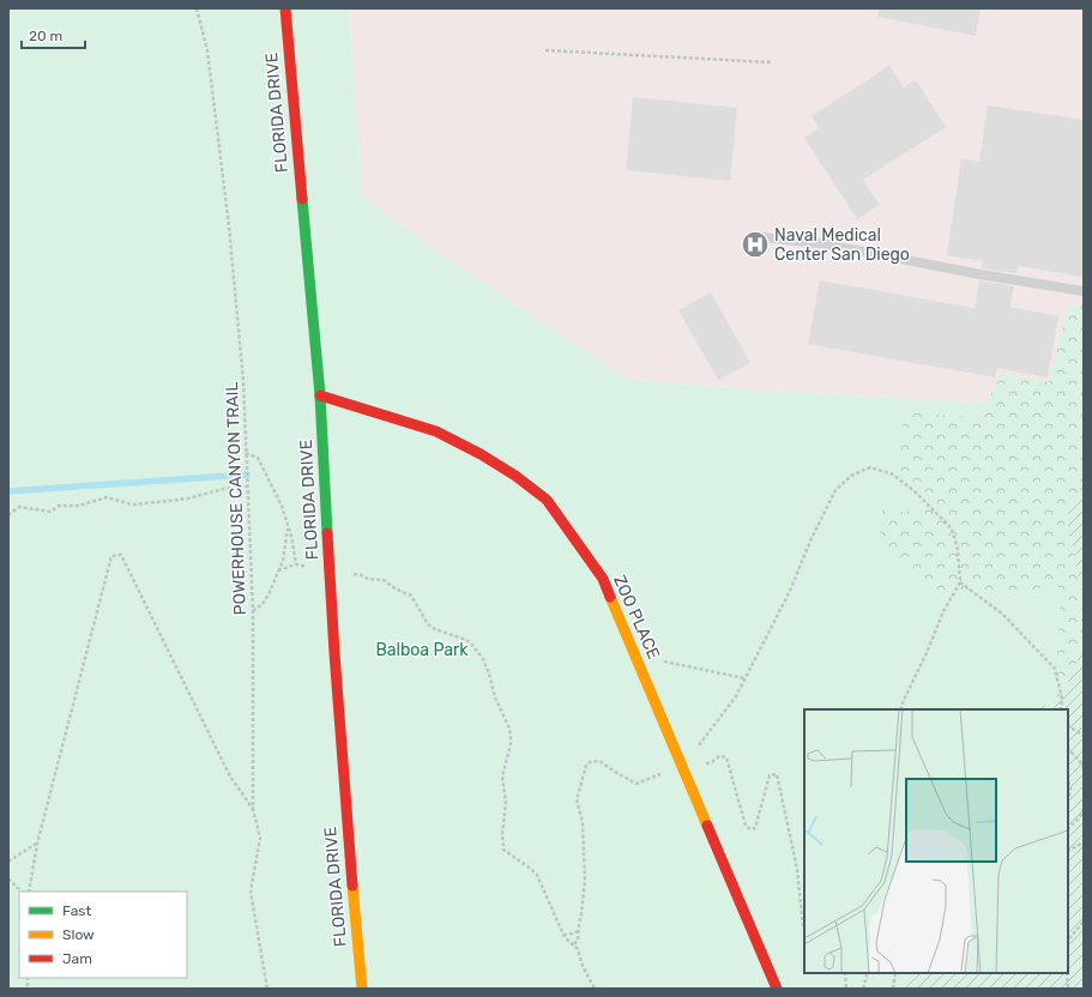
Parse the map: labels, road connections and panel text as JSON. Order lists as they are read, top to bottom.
{
  "streets": {
    "main road": ["FLORIDA DRIVE", "ZOO PLACE"],
    "path": ["POWERHOUSE CANYON TRAIL"]
  },
  "crossings": [
    ["FLORIDA DRIVE", "ZOO PLACE"]
  ],
  "parks": ["Balboa Park"],
  "places": {
    "hospital": ["Naval Medical Center San Diego"]
  },
  "legend": ["Fast", "Slow", "Jam"],
  "scale_bar": "20 m"
}
